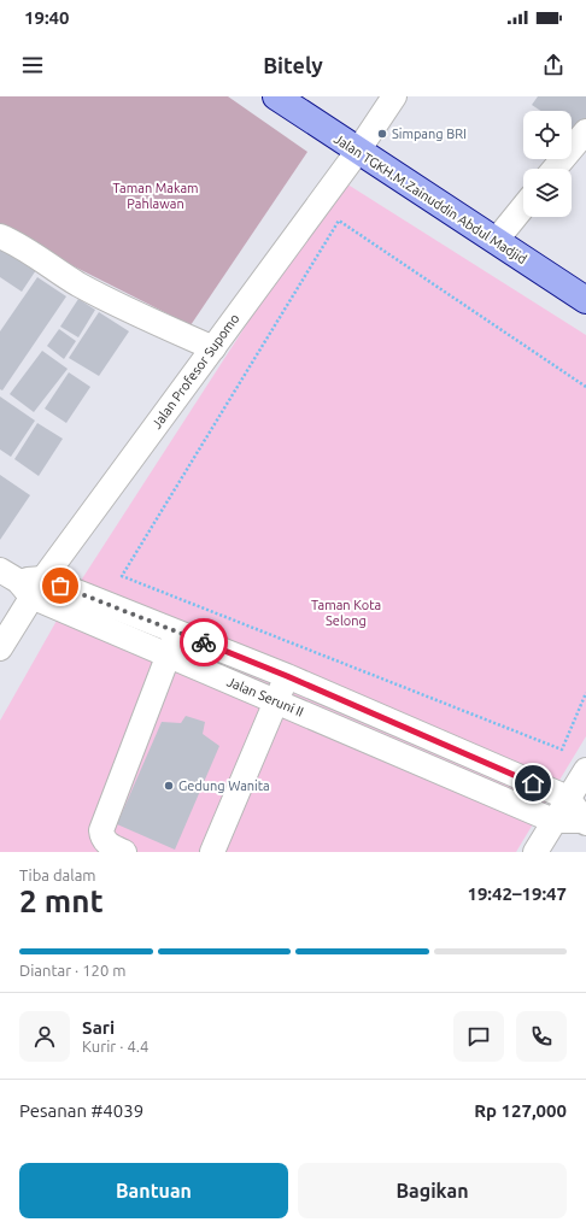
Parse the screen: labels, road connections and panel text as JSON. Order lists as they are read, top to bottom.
{
  "streets": {
    "main road": ["Jalan TGKH.M.Zainuddin Abdul Madjid"],
    "street": ["Jalan Profesor Supomo", "Jalan Seruni II"]
  },
  "crossings": [
    ["Jalan TGKH.M.Zainuddin Abdul Madjid", "Jalan Profesor Supomo"],
    ["Jalan Profesor Supomo", "Jalan Seruni II"]
  ],
  "parks": ["Taman Makam Pahlawan", "Taman Kota Selong"],
  "places": ["Simpang BRI", "Gedung Wanita"],
  "page": {
    "status": "19:40",
    "header": "Bitely",
    "heading": ["2 mnt", "Tiba dalam", "19:42–19:47"],
    "panel": [
      "Sari",
      "Kurir · 4.4",
      "Pesanan #4039",
      "Rp 127,000"
    ],
    "bar": "Diantar · 120 m",
    "buttons": ["Bantuan", "Bagikan"]
  }
}
